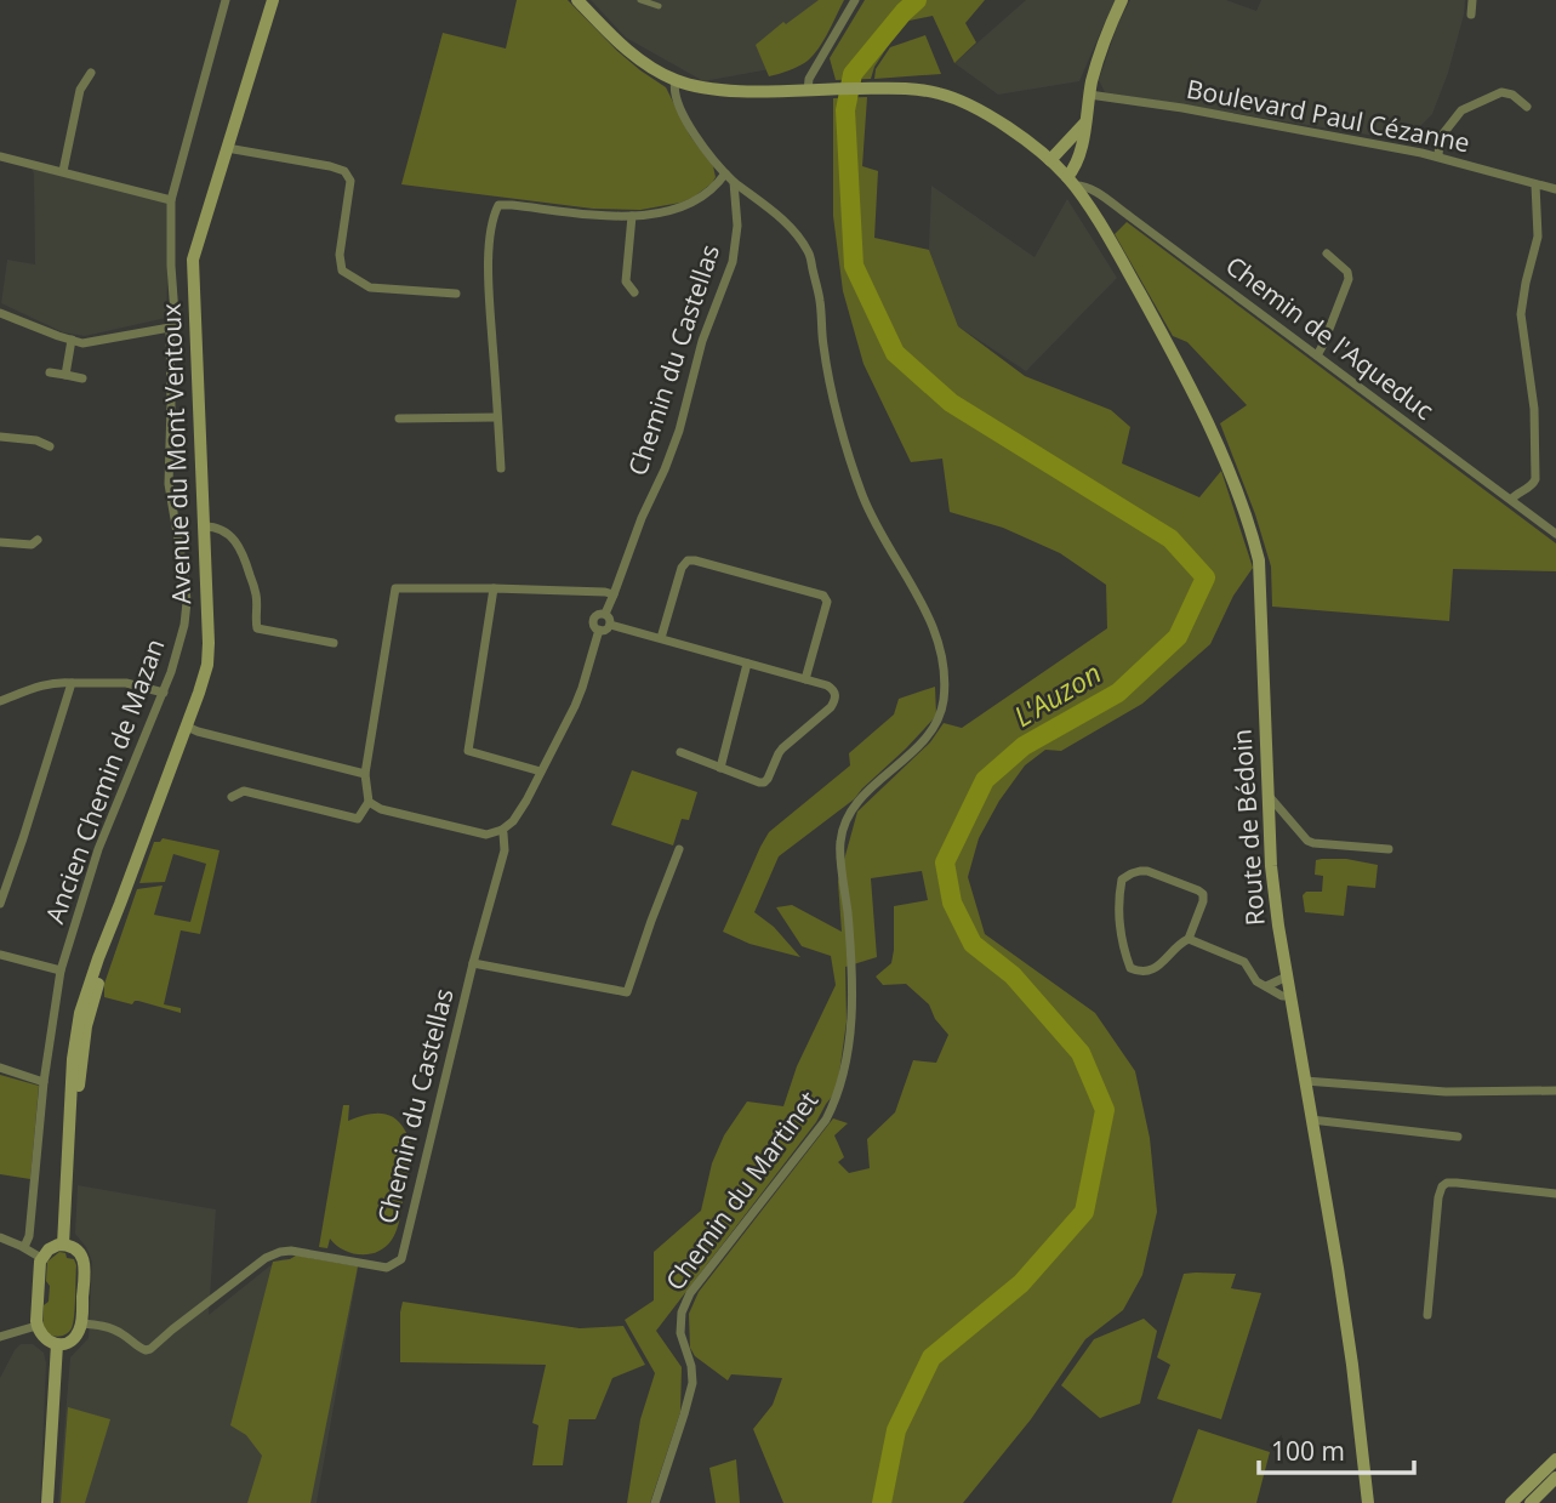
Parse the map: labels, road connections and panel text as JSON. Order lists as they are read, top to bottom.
{
  "streets": {
    "main road": ["Avenue du Mont Ventoux", "Route de Bédoin"],
    "street": [
      "Boulevard Paul Cézanne",
      "Chemin de l'Aqueduc",
      "Chemin du Castellas",
      "Ancien Chemin de Mazan",
      "Chemin du Martinet"
    ]
  },
  "crossings": [
    ["Chemin de l'Aqueduc", "Route de Bédoin"],
    ["Chemin du Castellas", "Chemin du Martinet"]
  ],
  "water": ["L'Auzon"],
  "scale_bar": "100 m"
}
